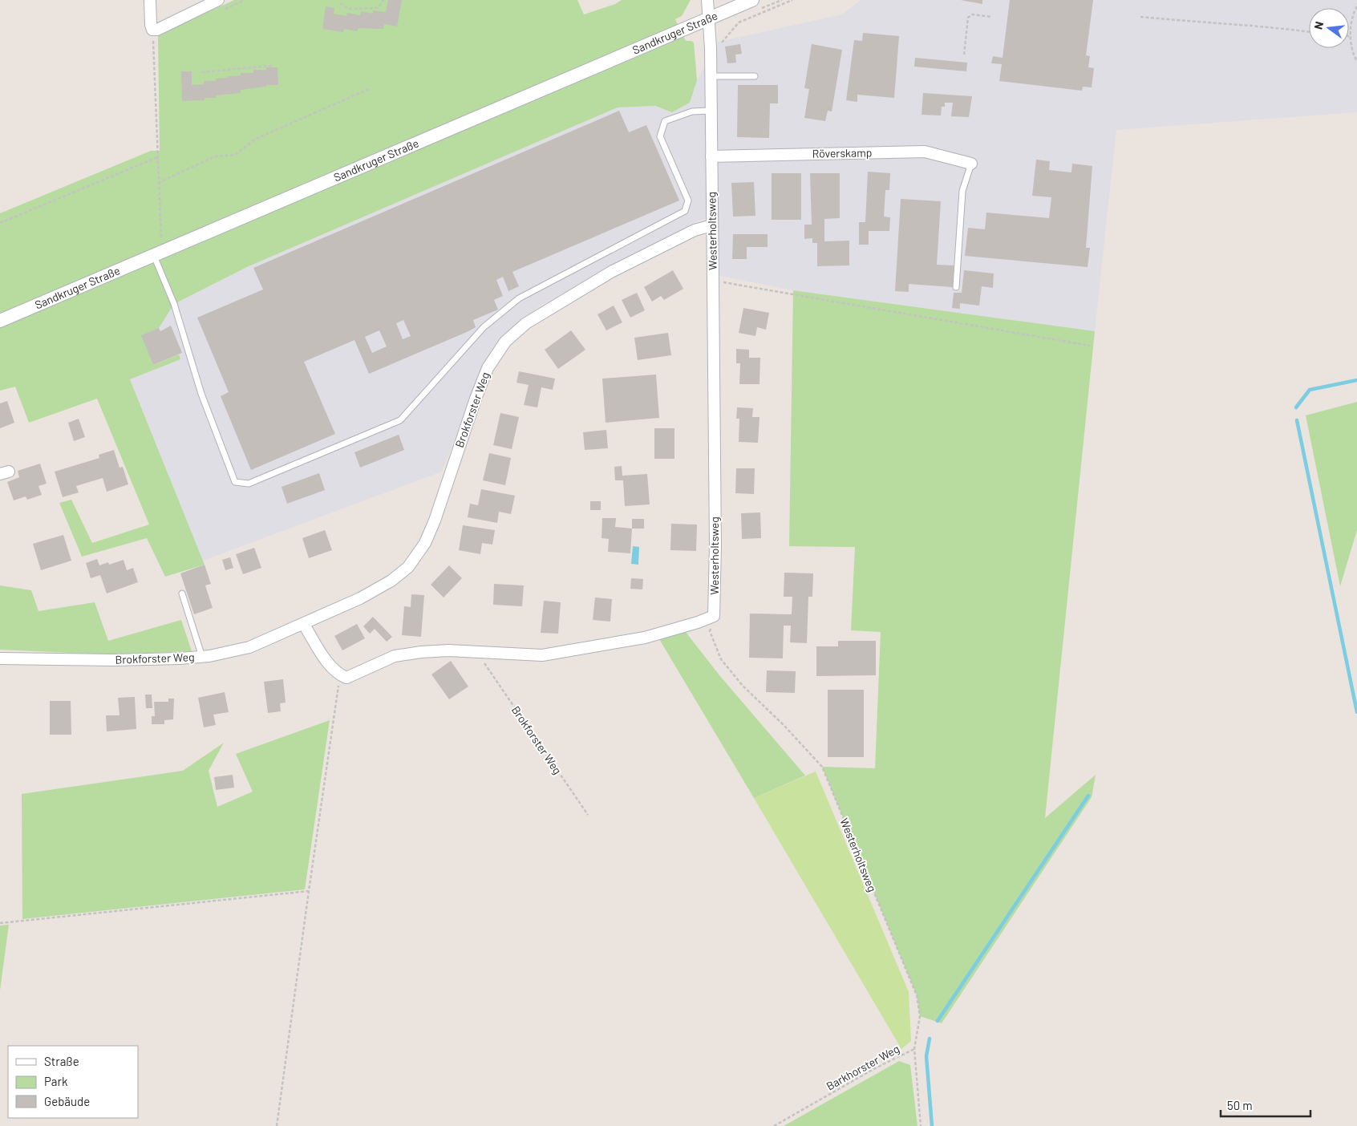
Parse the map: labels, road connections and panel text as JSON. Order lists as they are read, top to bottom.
{
  "streets": {
    "street": [
      "Sandkruger Straße",
      "Röverskamp",
      "Westerholtsweg",
      "Brokforster Weg"
    ],
    "path": ["Barkhorster Weg"]
  },
  "crossings": [
    ["Sandkruger Straße", "Westerholtsweg"],
    ["Röverskamp", "Westerholtsweg"],
    ["Westerholtsweg", "Brokforster Weg"],
    ["Westerholtsweg", "Barkhorster Weg"]
  ],
  "legend": ["Straße", "Park", "Gebäude"],
  "scale_bar": "50 m",
  "north": "left"
}
